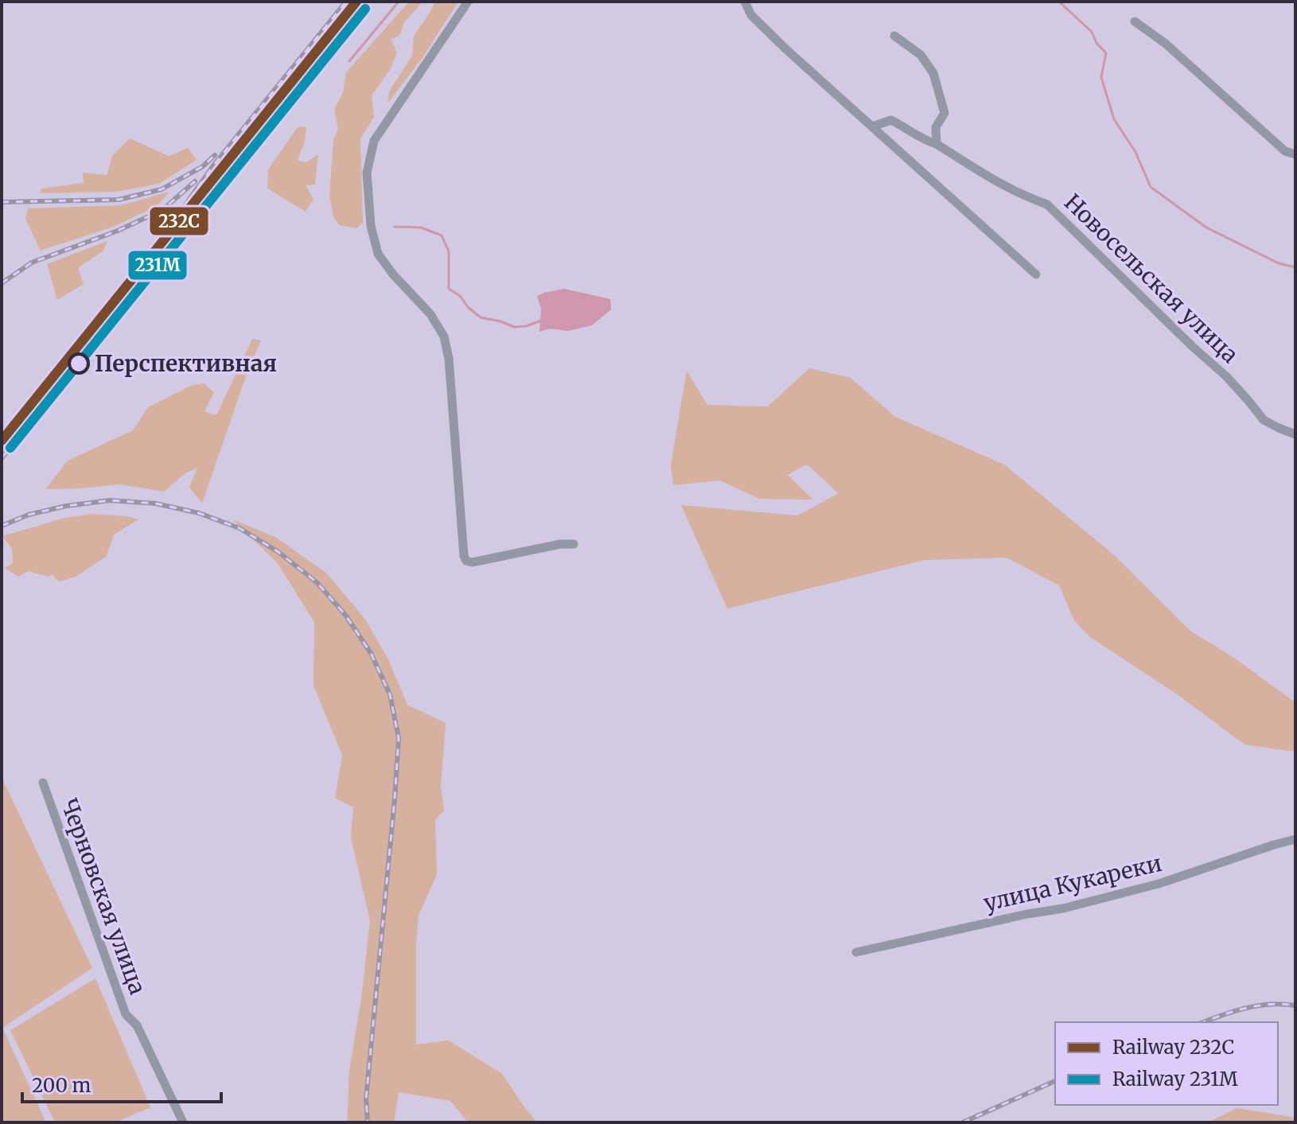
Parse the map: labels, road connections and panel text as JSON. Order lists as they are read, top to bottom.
{
  "streets": {
    "street": ["Новосельская улица", "улица Кукареки", "Черновская улица"]
  },
  "places": ["Перспективная"],
  "lines": ["rail line 232C", "rail line 231М"],
  "legend": ["Railway 232C", "Railway 231М"],
  "scale_bar": "200 m"
}
